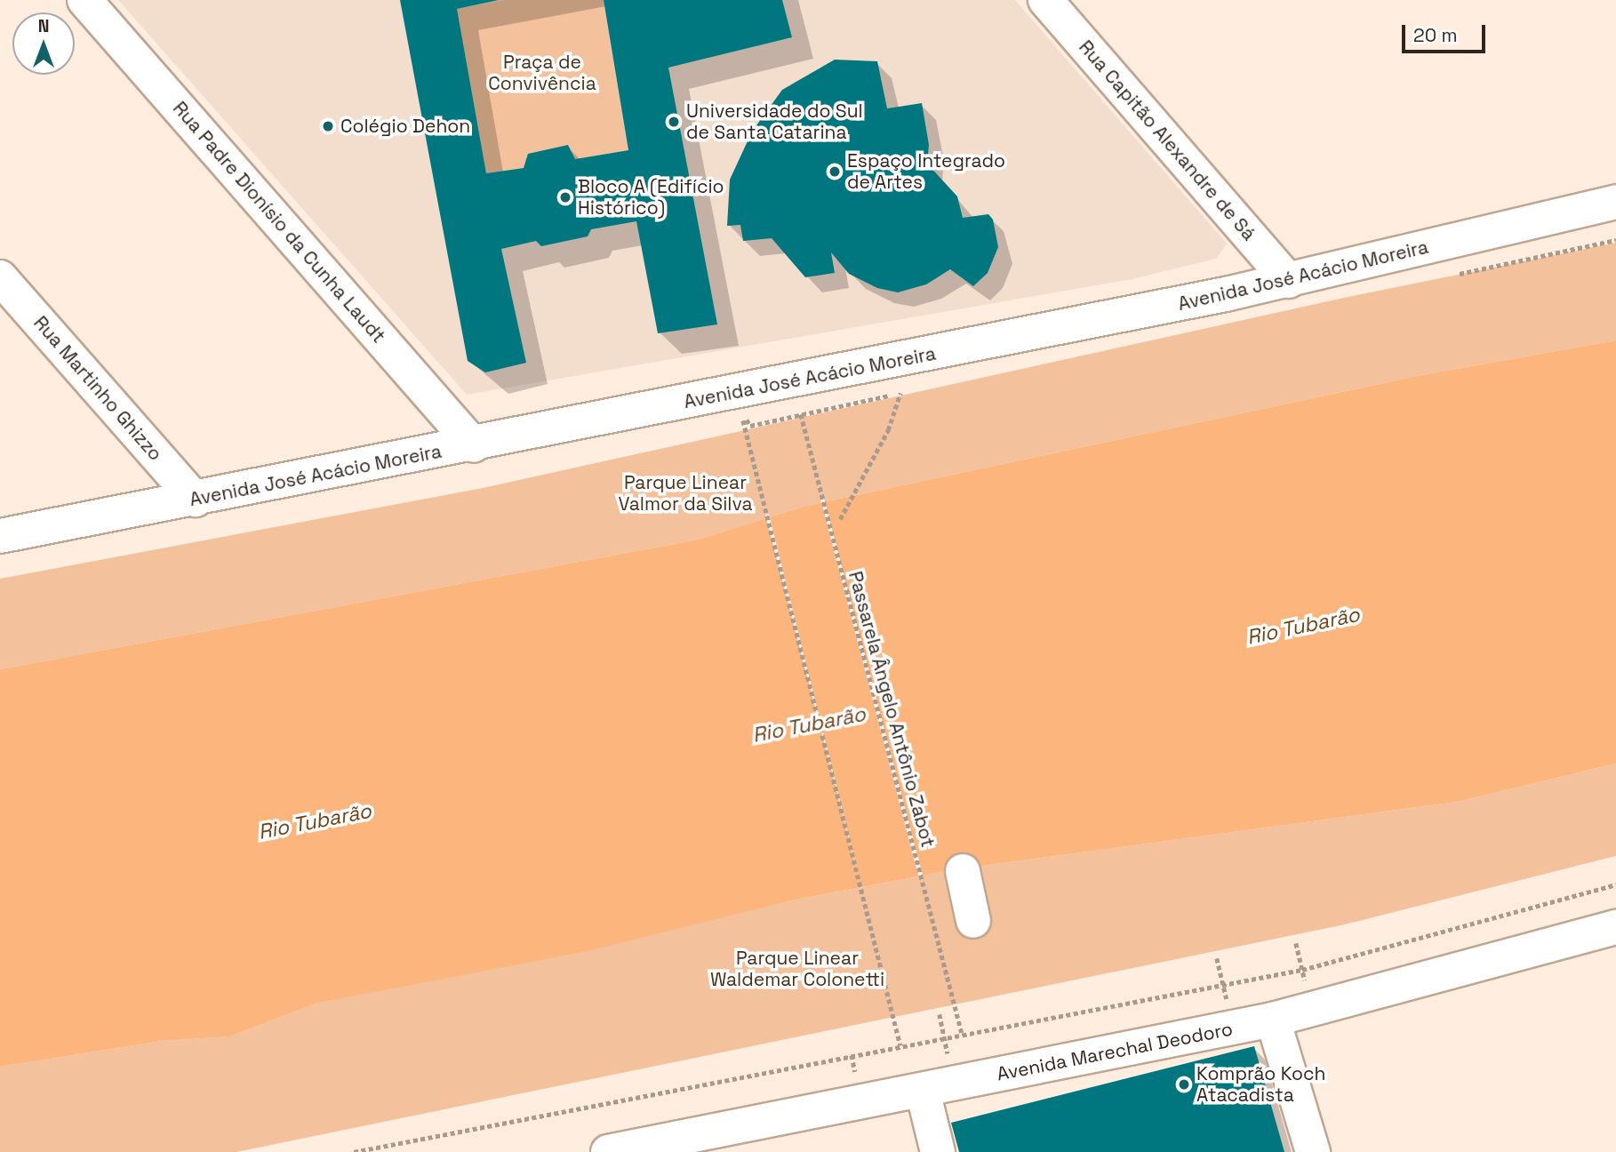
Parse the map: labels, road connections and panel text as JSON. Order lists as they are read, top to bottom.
{
  "streets": {
    "main road": [
      "Rua Capitão Alexandre de Sá",
      "Rua Padre Dionísio da Cunha Laudt",
      "Avenida José Acácio Moreira",
      "Rua Martinho Ghizzo",
      "Avenida Marechal Deodoro"
    ],
    "path": ["Passarela Ângelo Antônio Zabot"]
  },
  "crossings": [
    ["Rua Capitão Alexandre de Sá", "Avenida José Acácio Moreira"],
    ["Rua Padre Dionísio da Cunha Laudt", "Avenida José Acácio Moreira"],
    ["Avenida José Acácio Moreira", "Rua Martinho Ghizzo"]
  ],
  "water": ["Rio Tubarão"],
  "parks": ["Praça de Convivência", "Parque Linear Valmor da Silva", "Parque Linear Waldemar Colonetti"],
  "places": [
    "Universidade do Sul de Santa Catarina",
    "Colégio Dehon",
    "Espaço Integrado de Artes",
    "Bloco A (Edifício Histórico)",
    "Komprão Koch Atacadista"
  ],
  "scale_bar": "20 m",
  "north": "top"
}
